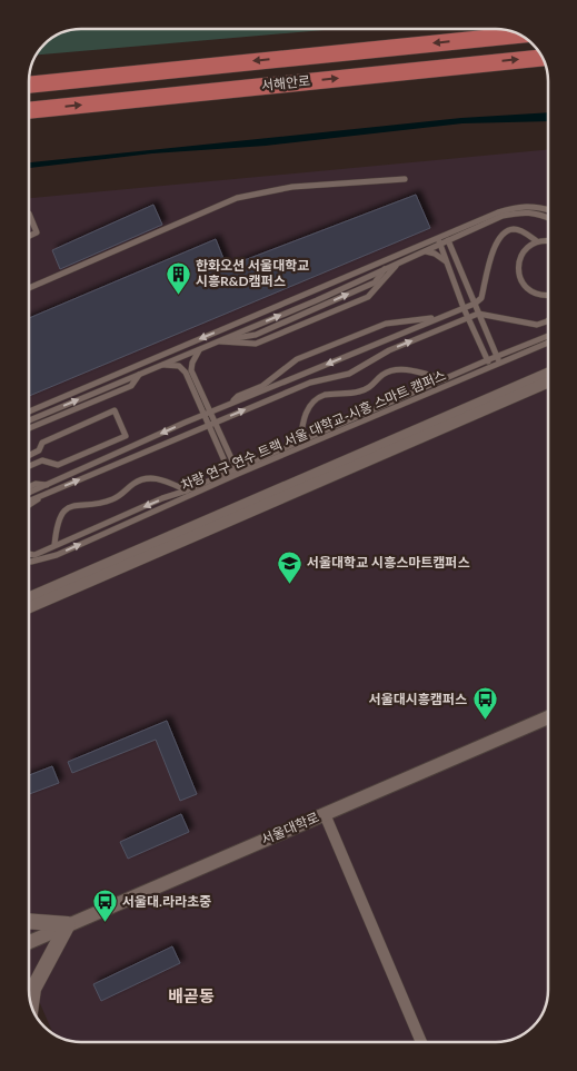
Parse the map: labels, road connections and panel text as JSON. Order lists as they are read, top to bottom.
{
  "streets": {
    "main road": ["서해안로"],
    "street": ["서울대학로"],
    "lane": ["차량 연구 연수 트랙 서울 대학교-시흥 스마트 캠퍼스"]
  },
  "districts": ["배곧동"],
  "places": {
    "building": ["한화오션 서울대학교 시흥R&D캠퍼스"],
    "school or university": ["서울대학교 시흥스마트캠퍼스"],
    "bus stop": ["서울대시흥캠퍼스", "서울대.라라초중"]
  }
}
